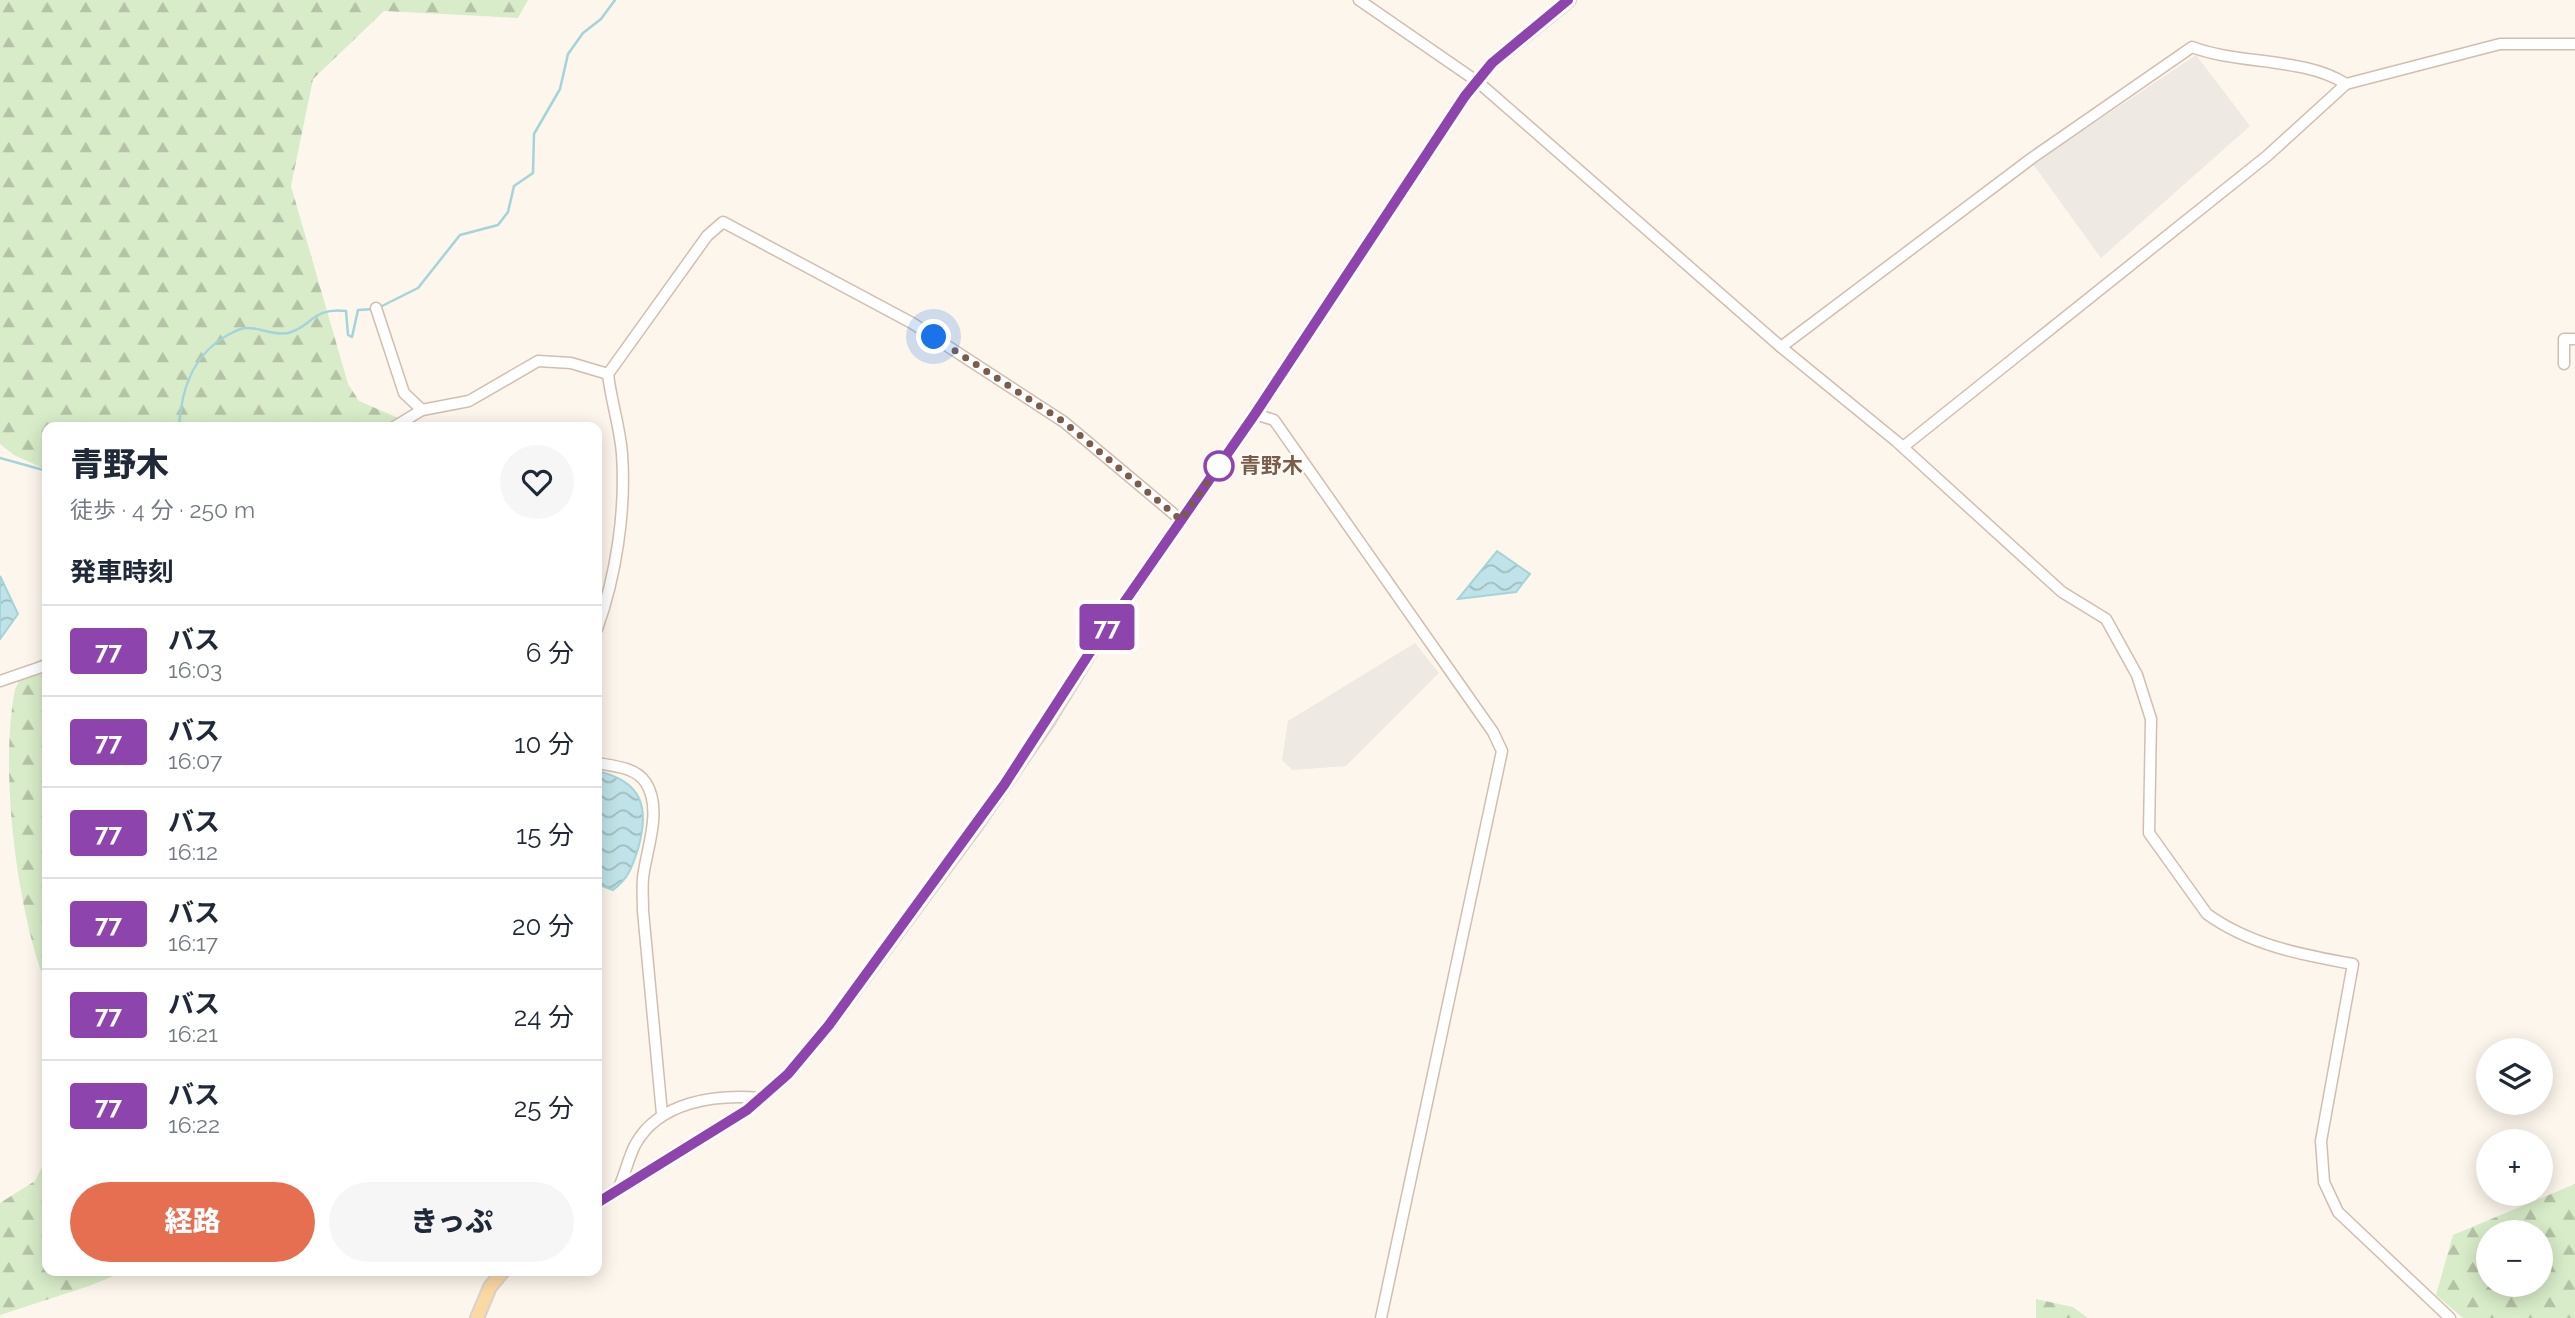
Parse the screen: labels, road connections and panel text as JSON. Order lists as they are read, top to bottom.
{
  "places": ["青野木"],
  "lines": ["bus line 77"],
  "page": {
    "on_map": "77",
    "heading": [
      ["青野木", "徒歩 · 4 分 · 250 m"],
      "発車時刻"
    ],
    "list": [
      {
        "mark": "77",
        "name": "バス",
        "note": "16:03",
        "value": "6 分"
      },
      {
        "mark": "77",
        "name": "バス",
        "note": "16:07",
        "value": "10 分"
      },
      {
        "mark": "77",
        "name": "バス",
        "note": "16:12",
        "value": "15 分"
      },
      {
        "mark": "77",
        "name": "バス",
        "note": "16:17",
        "value": "20 分"
      },
      {
        "mark": "77",
        "name": "バス",
        "note": "16:21",
        "value": "24 分"
      },
      {
        "mark": "77",
        "name": "バス",
        "note": "16:22",
        "value": "25 分"
      }
    ],
    "map_buttons": ["+", "−"],
    "buttons": ["経路", "きっぷ"]
  }
}
